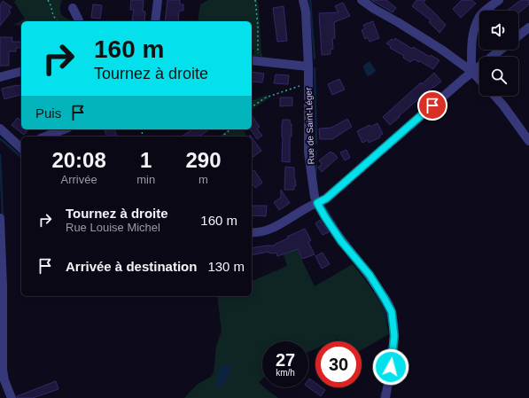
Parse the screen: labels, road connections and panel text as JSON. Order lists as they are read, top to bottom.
{
  "streets": {
    "street": ["Rue de Saint-Léger"]
  },
  "page": {
    "turn": ["160 m", "Tournez à droite"],
    "then": "Puis",
    "eta": [
      "20:08",
      "Arrivée",
      "1",
      "min",
      "290",
      "m"
    ],
    "list": [
      {
        "name": "Tournez à droite",
        "note": "Rue Louise Michel",
        "value": "160 m"
      },
      {
        "name": "Arrivée à destination",
        "value": "130 m"
      }
    ],
    "speed": "27 km/h",
    "limit": "30"
  }
}
